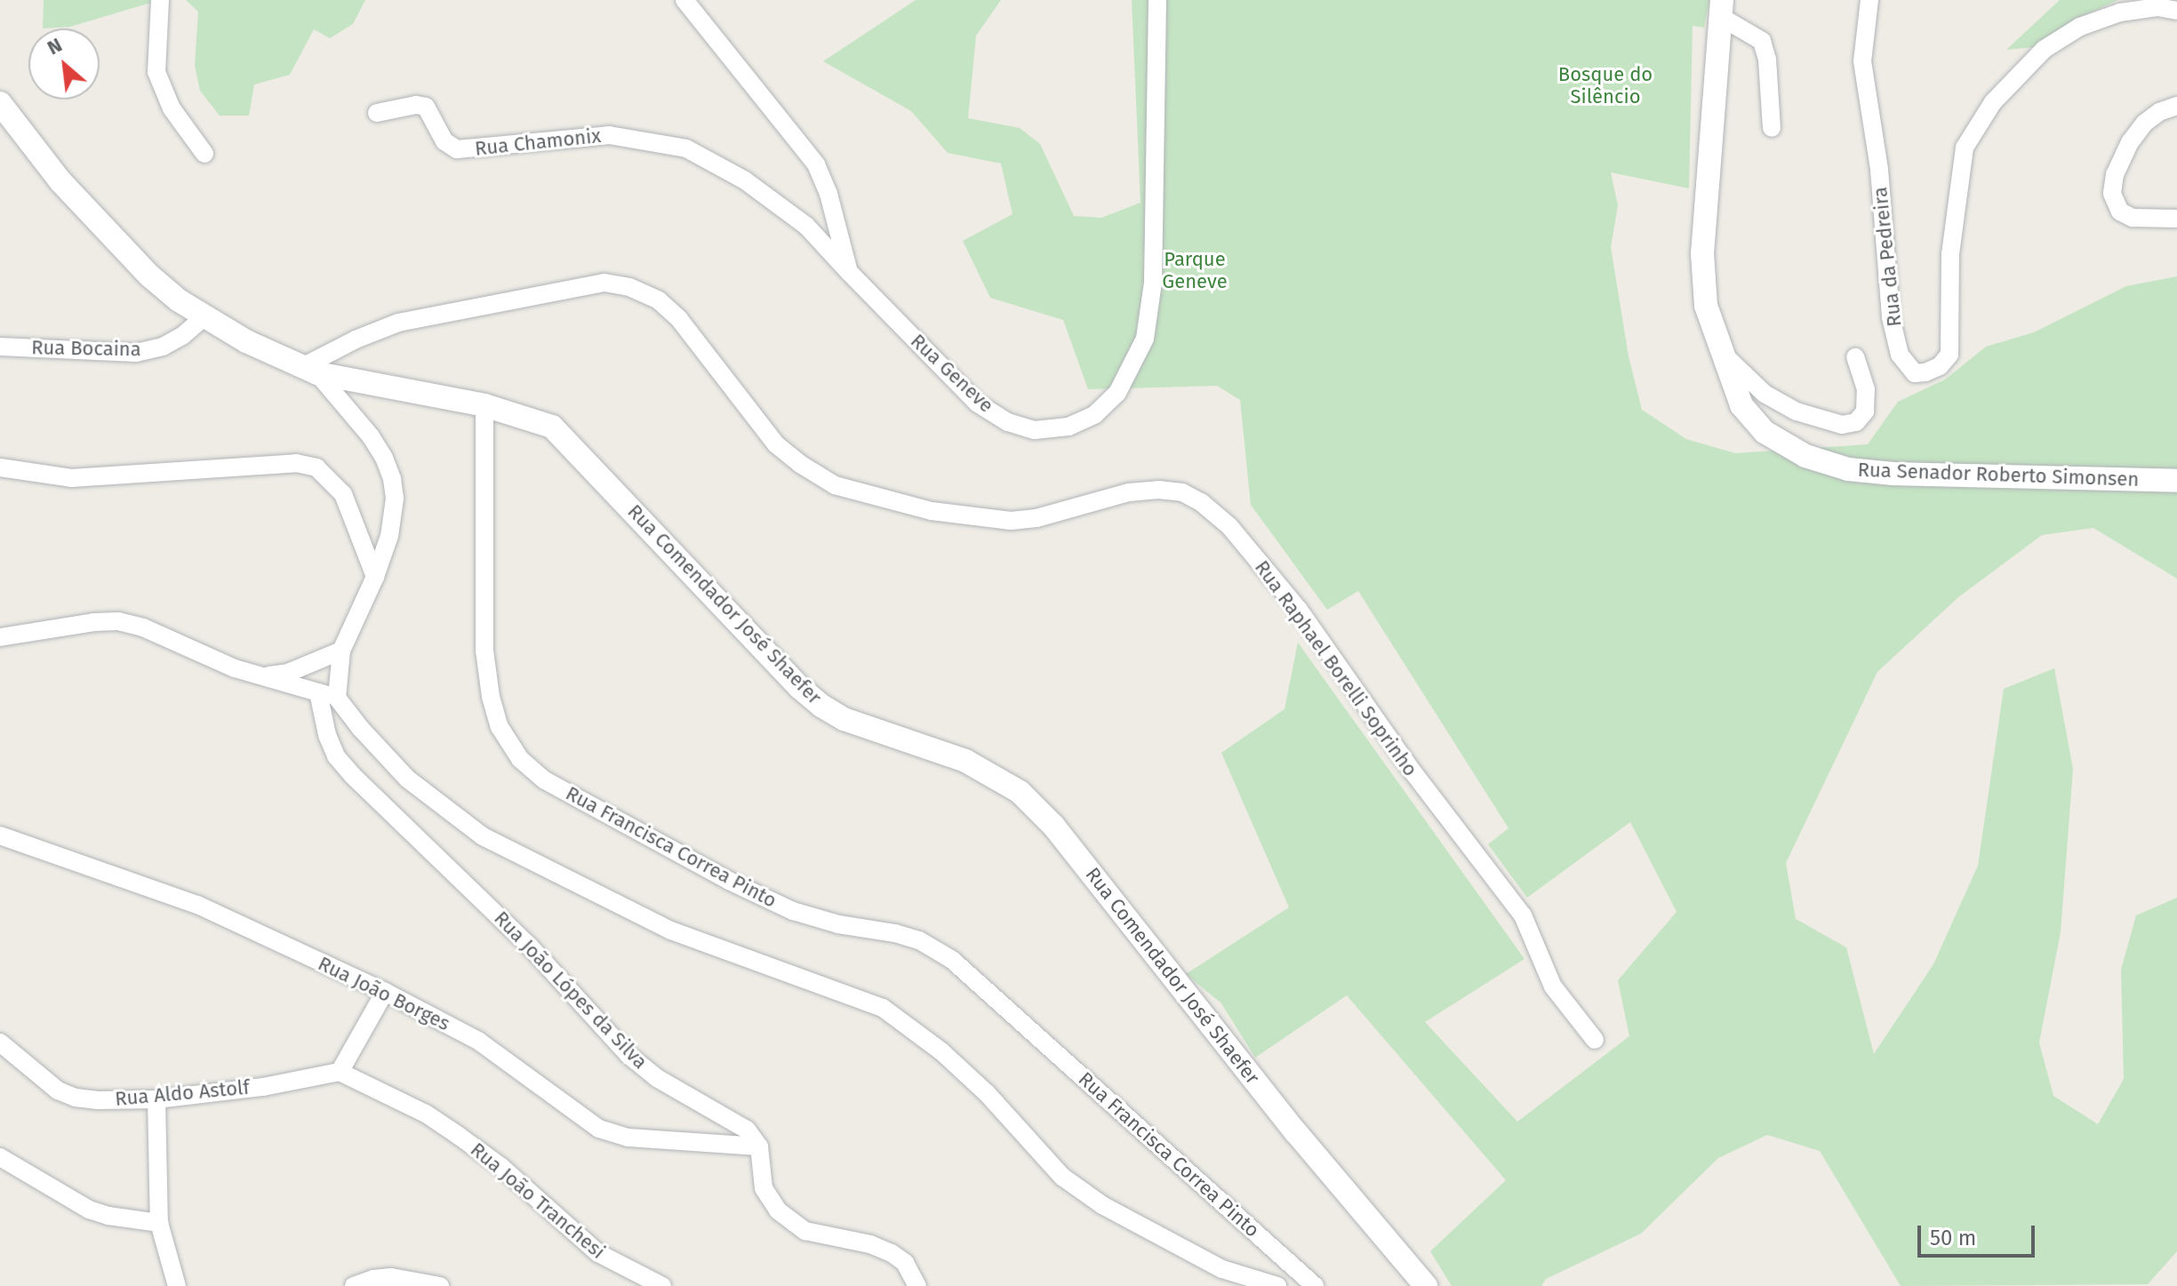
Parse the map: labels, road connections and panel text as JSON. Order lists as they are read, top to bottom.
{
  "streets": {
    "street": [
      "Rua Chamonix",
      "Rua da Pedreira",
      "Rua Bocaina",
      "Rua Geneve",
      "Rua Senador Roberto Simonsen",
      "Rua Comendador José Shaefer",
      "Rua Raphael Borelli Soprinho",
      "Rua Francisca Correa Pinto",
      "Rua João Lópes da Silva",
      "Rua João Borges",
      "Rua Aldo Astolf",
      "Rua João Tranchesi"
    ]
  },
  "crossings": [
    ["Rua Chamonix", "Rua Geneve"],
    ["Rua Bocaina", "Rua Comendador José Shaefer"],
    ["Rua Comendador José Shaefer", "Rua Raphael Borelli Soprinho"],
    ["Rua Comendador José Shaefer", "Rua Francisca Correa Pinto"],
    ["Rua João Lópes da Silva", "Rua João Borges"],
    ["Rua Aldo Astolf", "Rua João Tranchesi"]
  ],
  "parks": ["Bosque do Silêncio", "Parque Geneve"],
  "scale_bar": "50 m",
  "north": "top left"
}
